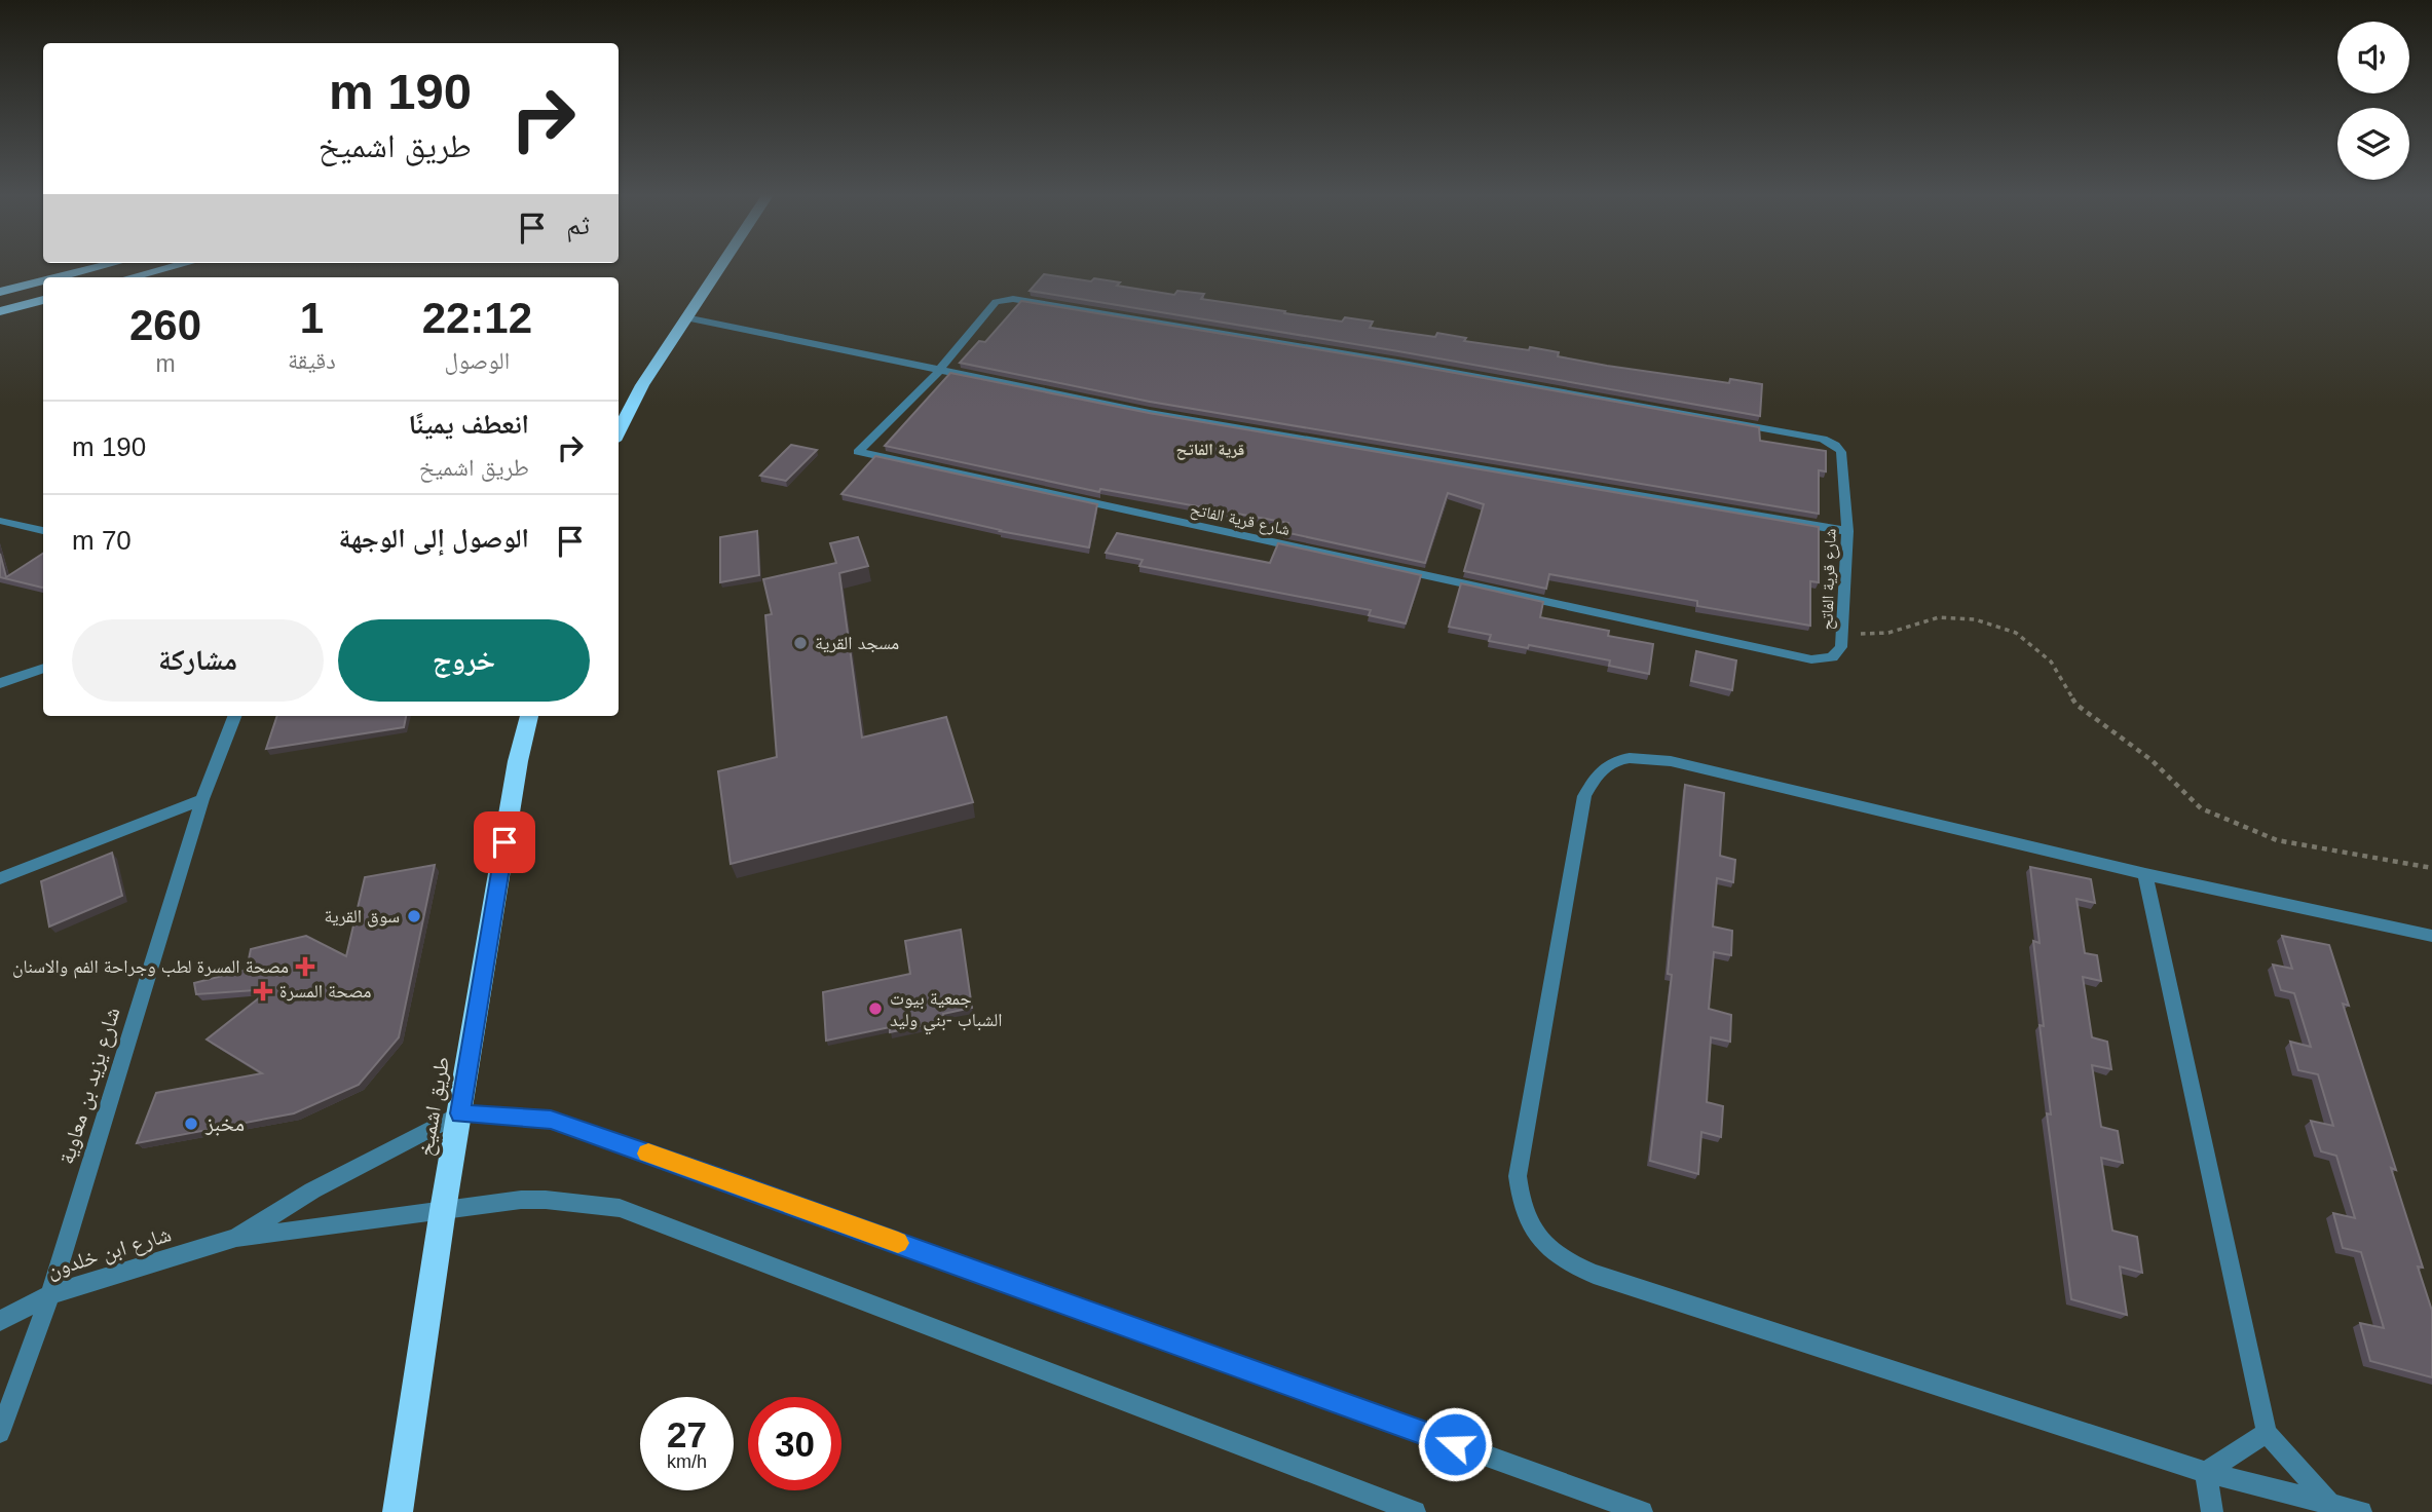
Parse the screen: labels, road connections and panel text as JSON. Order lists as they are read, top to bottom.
{
  "streets": {
    "highway": ["طريق اشميخ"],
    "street": ["شارع قرية الفاتح", "شارع يزيد بن معاوية", "شارع ابن خلدون"]
  },
  "crossings": [
    ["شارع يزيد بن معاوية", "شارع ابن خلدون"]
  ],
  "districts": ["قرية الفاتح"],
  "places": {
    "other": [
      "مسجد القرية",
      "سوق القرية",
      "جمعية بيوت الشباب -بني وليد",
      "مخبز"
    ],
    "health": ["مصحة المسرة لطب وجراحة الفم والاسنان", "مصحة المسرة"]
  },
  "page": {
    "turn": ["190 m", "طريق اشميخ"],
    "then": "ثم",
    "eta": [
      "22:12",
      "الوصول",
      "1",
      "دقيقة",
      "260",
      "m"
    ],
    "list": [
      {
        "name": "انعطف يمينًا",
        "note": "طريق اشميخ",
        "value": "190 m"
      },
      {
        "name": "الوصول إلى الوجهة",
        "value": "70 m"
      }
    ],
    "buttons": ["خروج", "مشاركة"],
    "speed": "27 km/h",
    "limit": "30"
  }
}
